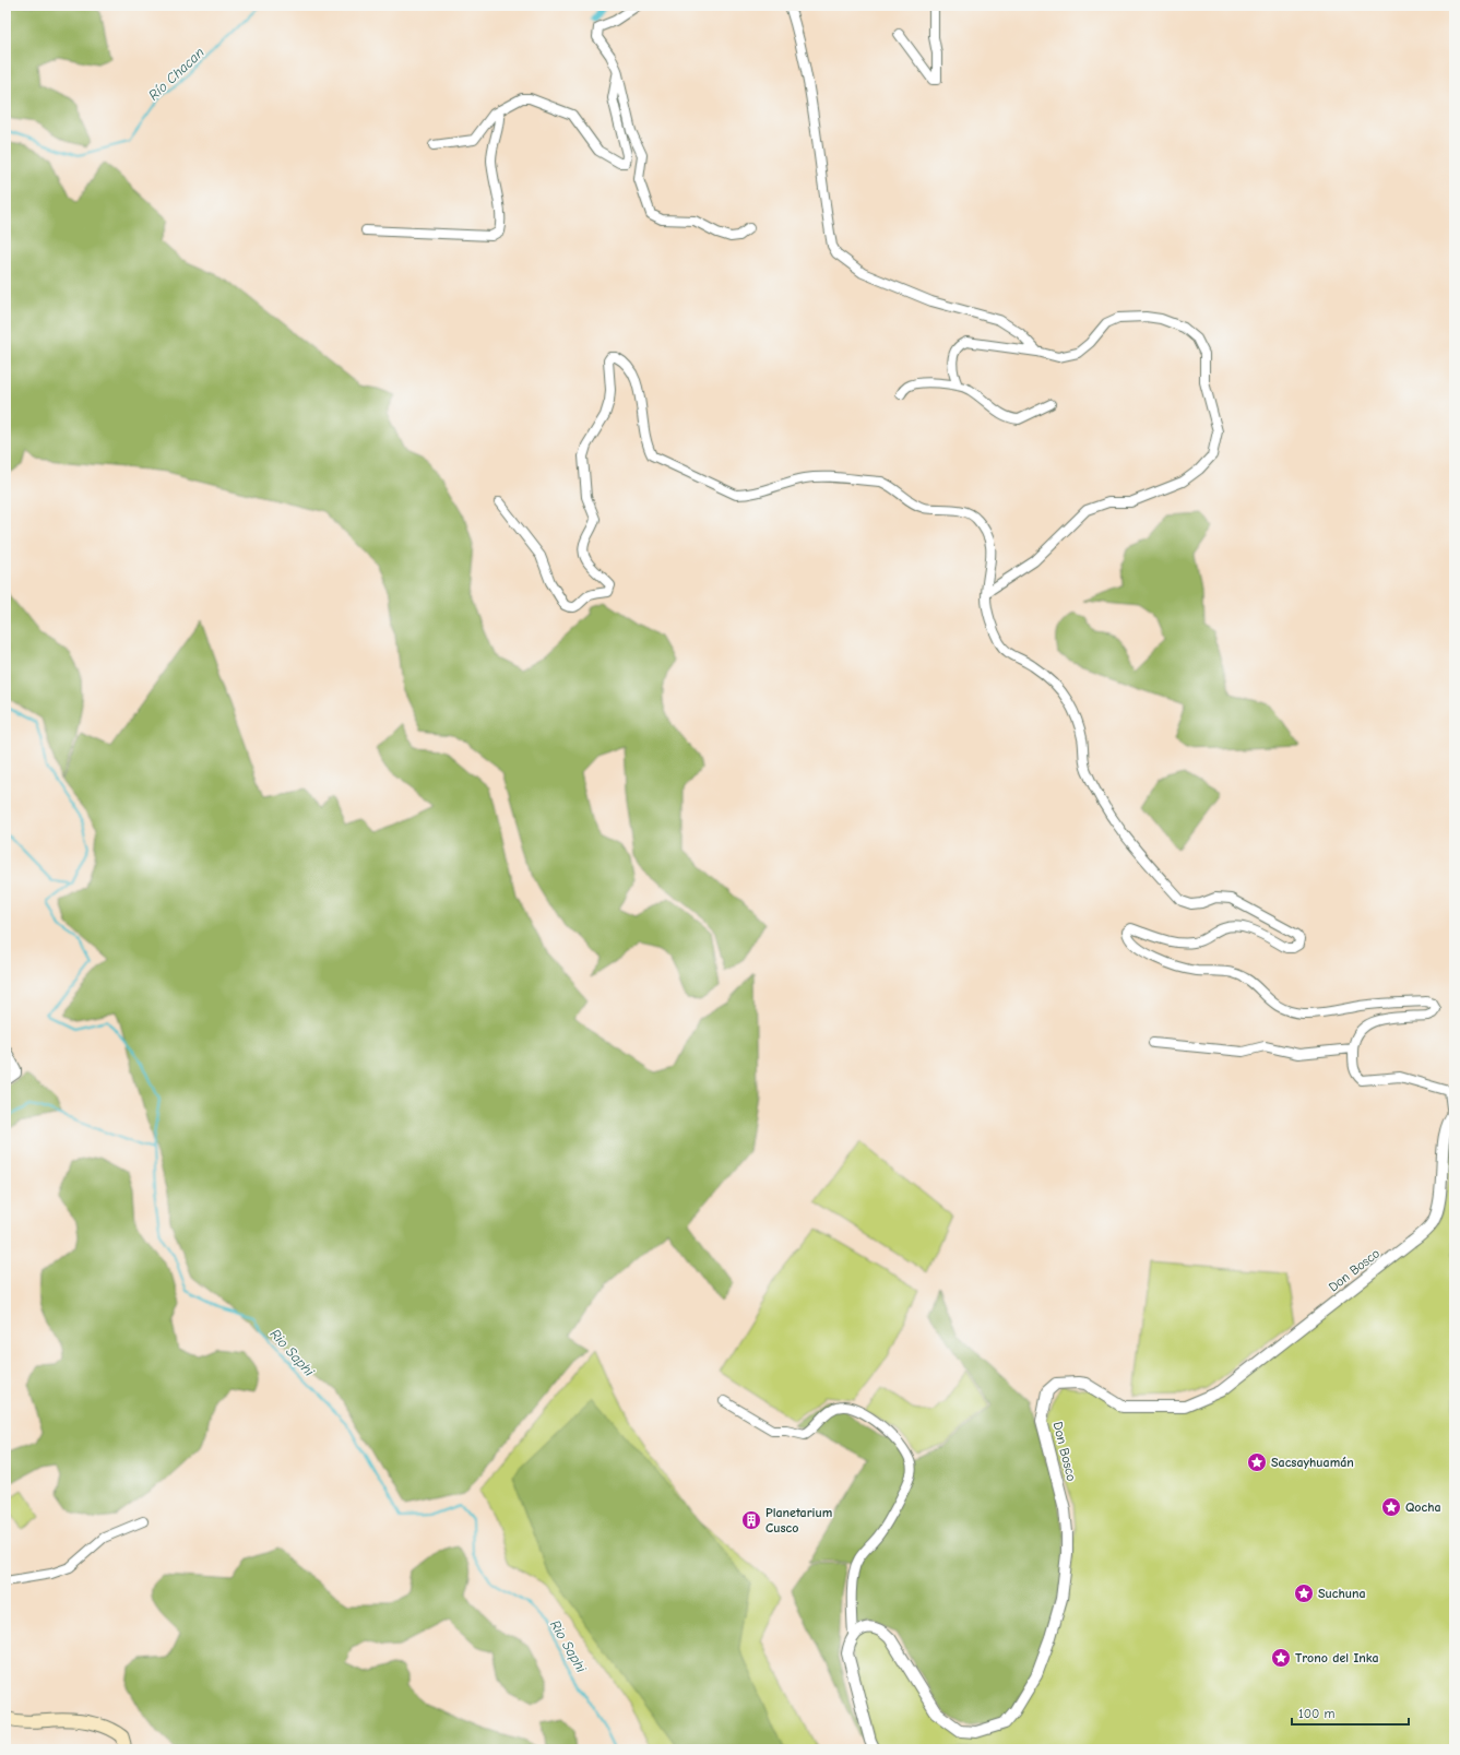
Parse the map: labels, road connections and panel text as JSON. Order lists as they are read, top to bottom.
{
  "streets": {
    "street": ["Don Bosco"]
  },
  "water": ["Río Chacan", "Rio Saphi"],
  "places": {
    "place": [
      "Sacsayhuamán",
      "Qocha",
      "Suchuna",
      "Trono del Inka"
    ],
    "building": ["Planetarium Cusco"]
  },
  "scale_bar": "100 m"
}
